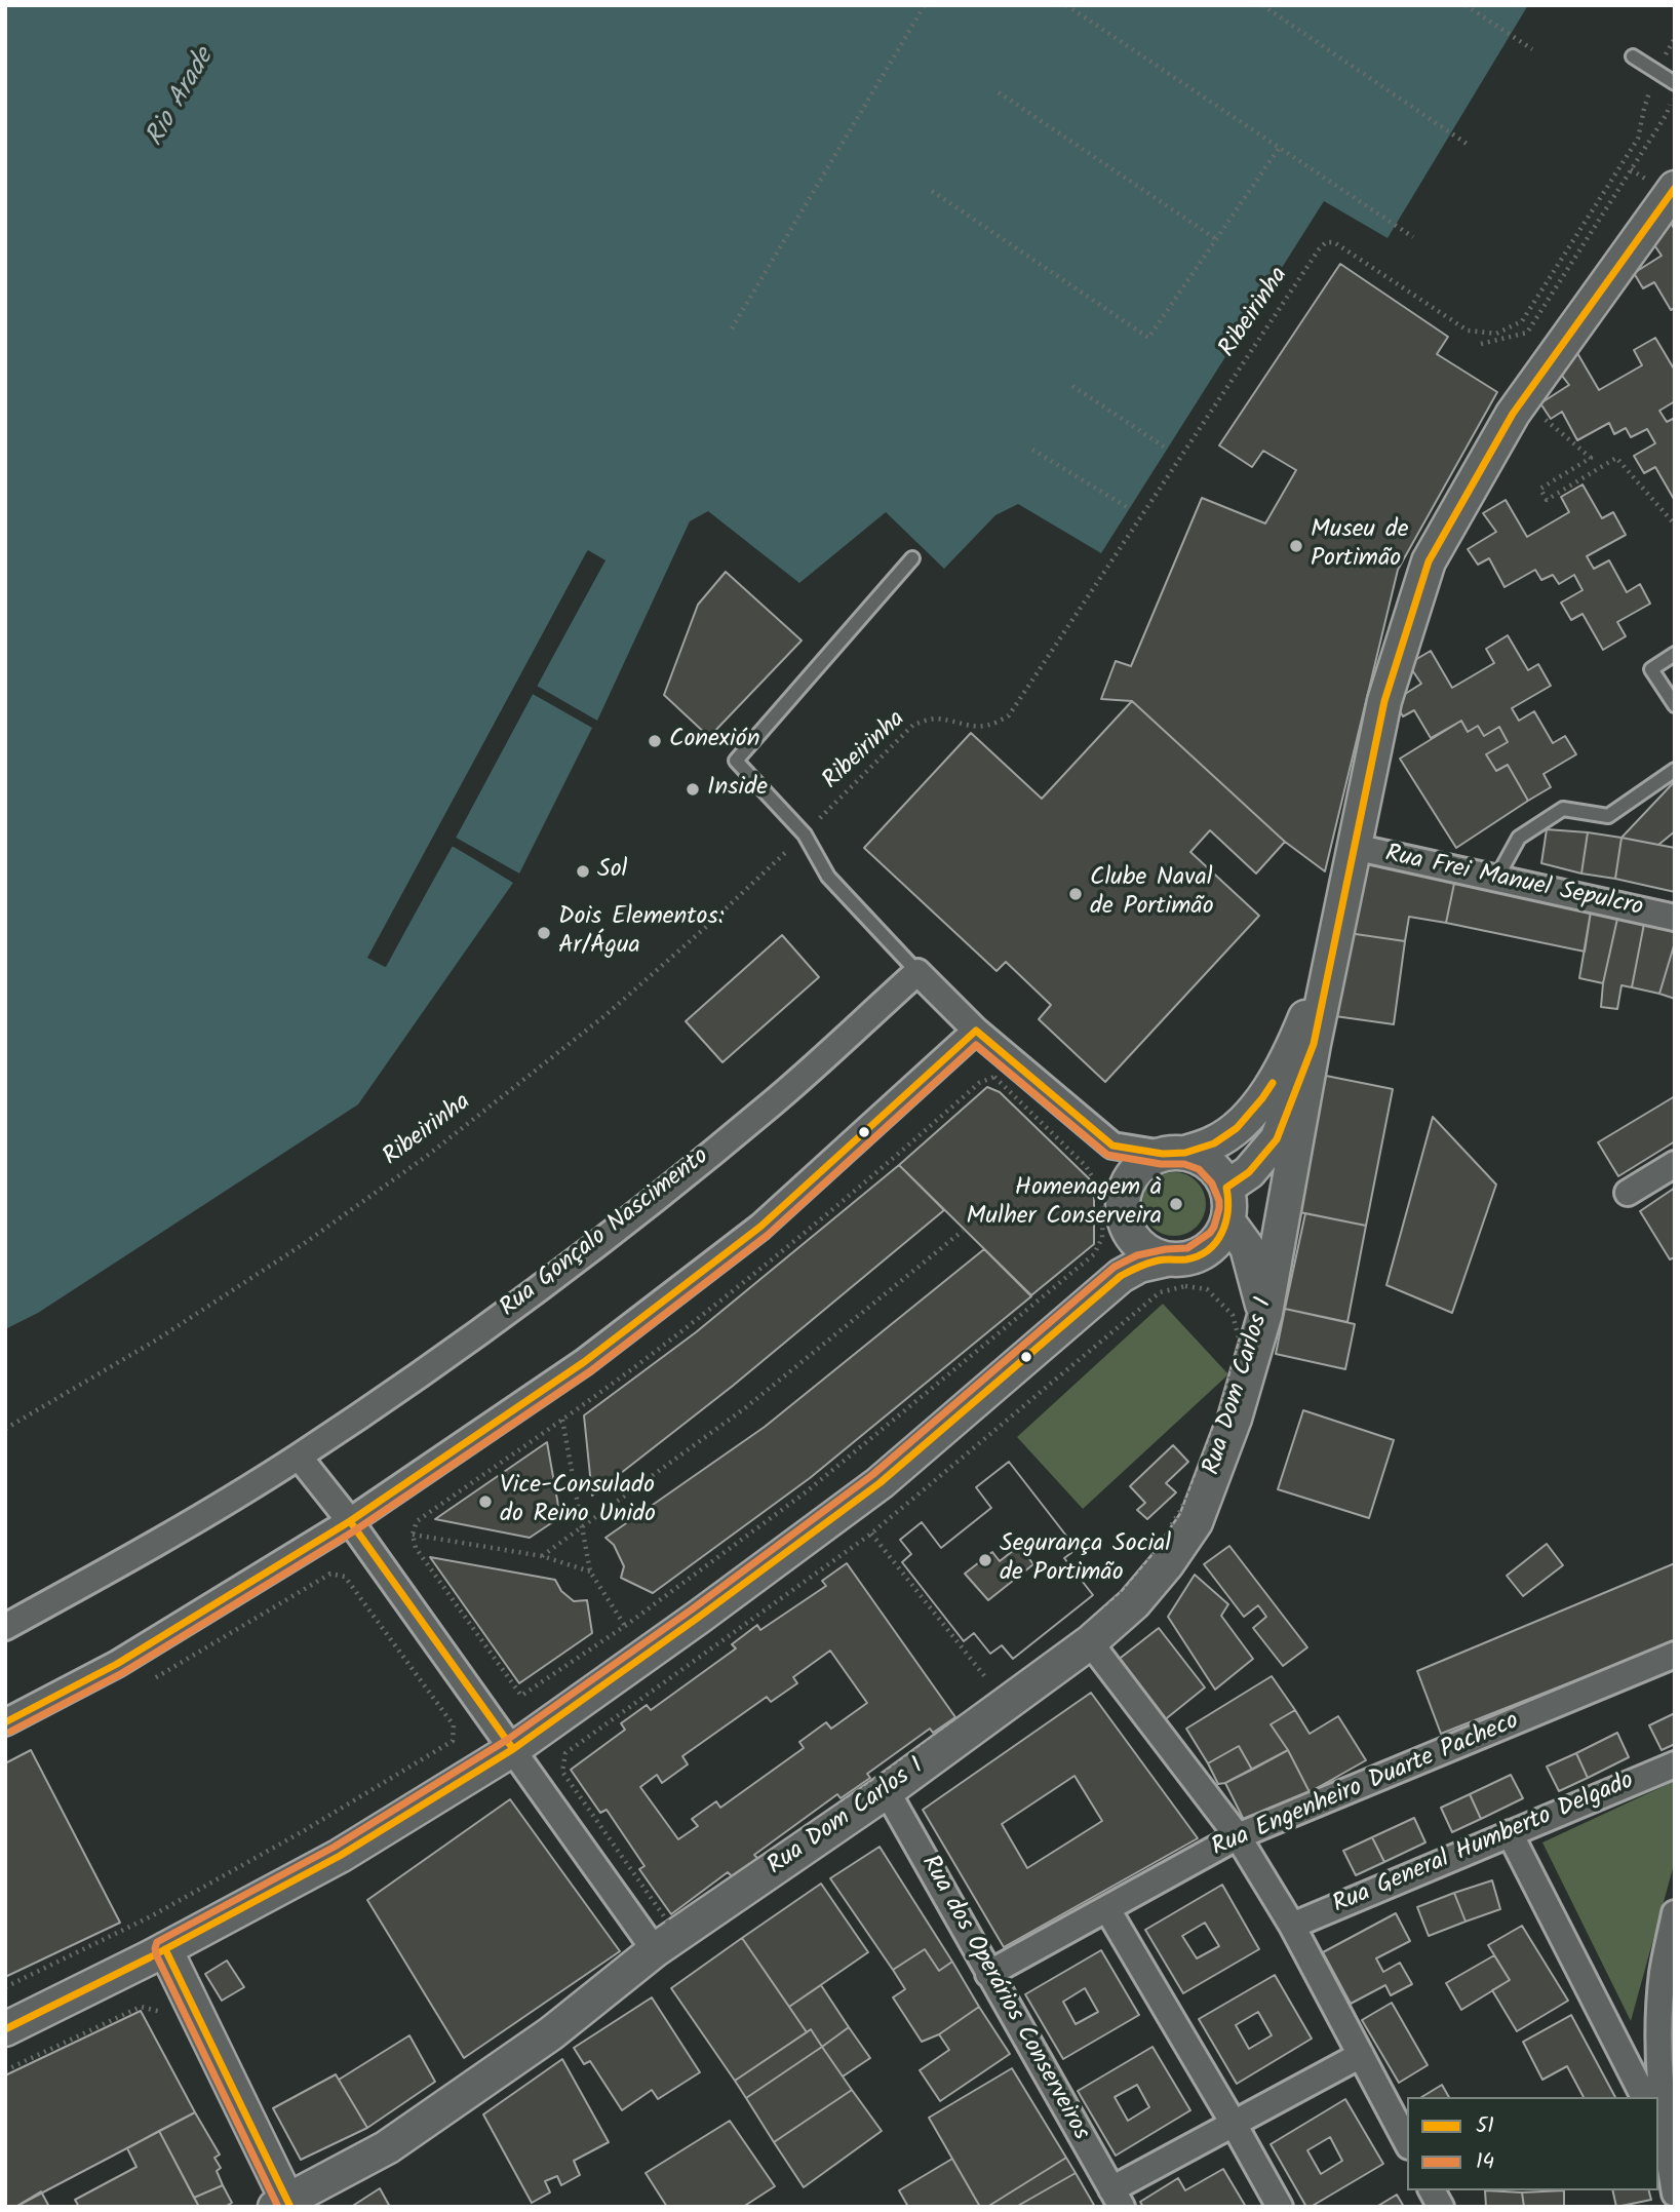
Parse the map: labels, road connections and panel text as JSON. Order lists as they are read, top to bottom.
{
  "streets": {
    "street": [
      "Rua Frei Manuel Sepulcro",
      "Rua Gonçalo Nascimento",
      "Rua Dom Carlos I",
      "Rua Engenheiro Duarte Pacheco",
      "Rua General Humberto Delgado",
      "Rua dos Operários Conserveiros"
    ],
    "path": ["Ribeirinha"]
  },
  "crossings": [
    ["Rua Frei Manuel Sepulcro", "Rua Dom Carlos I"],
    ["Rua Dom Carlos I", "Rua dos Operários Conserveiros"],
    ["Rua Engenheiro Duarte Pacheco", "Rua dos Operários Conserveiros"]
  ],
  "water": ["Rio Arade"],
  "places": [
    "Museu de Portimão",
    "Conexión",
    "Inside",
    "Sol",
    "Clube Naval de Portimão",
    "Dois Elementos: Ar/Água",
    "Homenagem à Mulher Conserveira",
    "Vice-Consulado do Reino Unido",
    "Segurança Social de Portimão"
  ],
  "lines": ["transit line 51", "transit line 14"],
  "legend": ["51", "14"]
}
